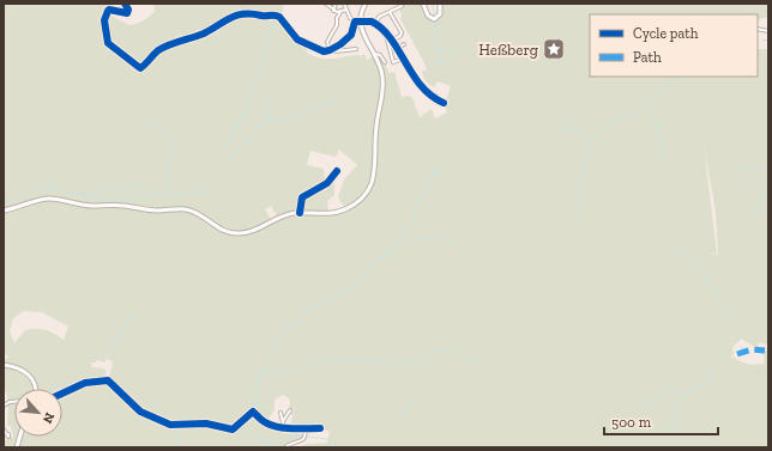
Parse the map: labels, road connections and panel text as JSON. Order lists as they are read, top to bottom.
{
  "places": {
    "place": ["Heßberg"]
  },
  "legend": ["Cycle path", "Path"],
  "scale_bar": "500 m",
  "north": "bottom right"
}
